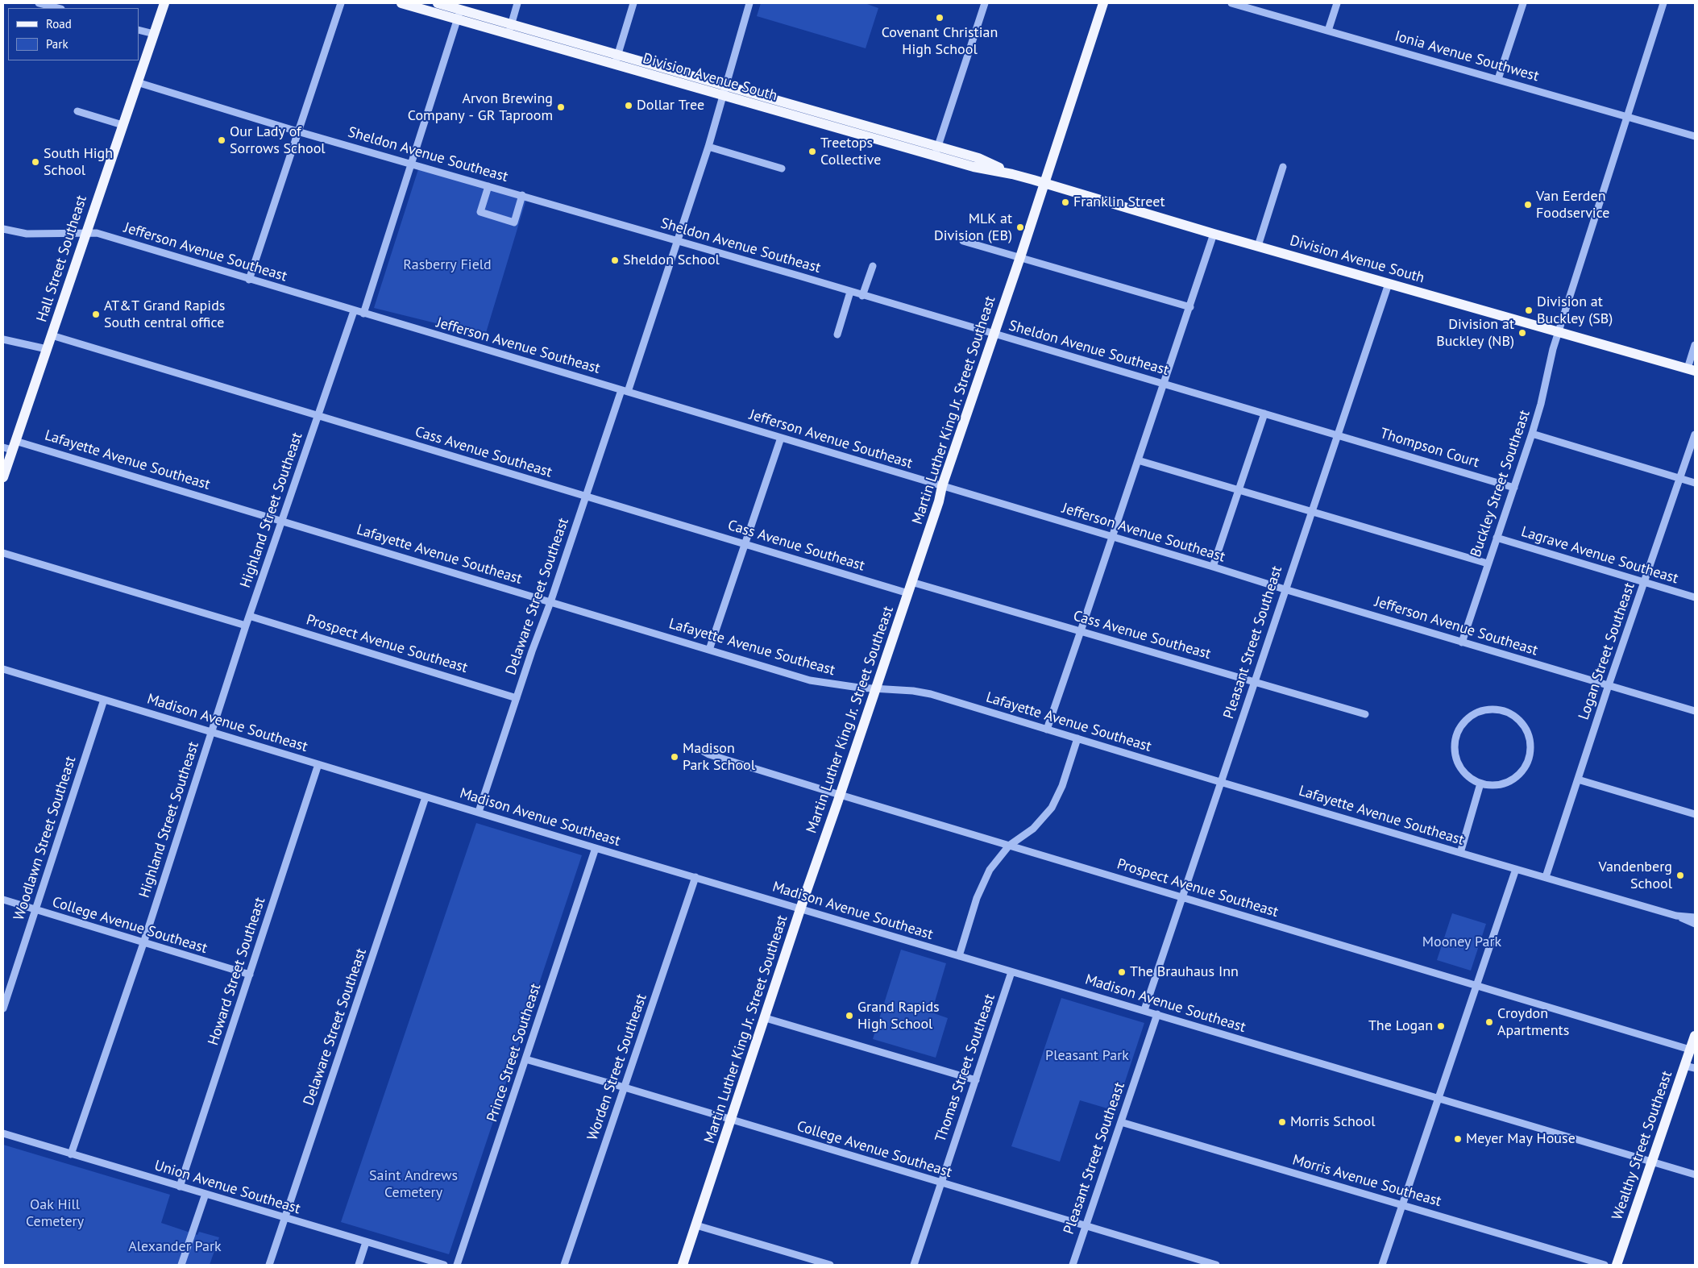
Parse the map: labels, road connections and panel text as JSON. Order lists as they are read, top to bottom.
{
  "streets": {
    "main road": [
      "Division Avenue South",
      "Hall Street Southeast",
      "Martin Luther King Jr. Street Southeast",
      "Wealthy Street Southeast"
    ],
    "street": [
      "Ionia Avenue Southwest",
      "Sheldon Avenue Southeast",
      "Jefferson Avenue Southeast",
      "Thompson Court",
      "Cass Avenue Southeast",
      "Lafayette Avenue Southeast",
      "Buckley Street Southeast",
      "Highland Street Southeast",
      "Lagrave Avenue Southeast",
      "Delaware Street Southeast",
      "Pleasant Street Southeast",
      "Prospect Avenue Southeast",
      "Logan Street Southeast",
      "Madison Avenue Southeast",
      "Woodlawn Street Southeast",
      "College Avenue Southeast",
      "Howard Street Southeast",
      "Prince Street Southeast",
      "Worden Street Southeast",
      "Thomas Street Southeast",
      "Morris Avenue Southeast",
      "Union Avenue Southeast"
    ]
  },
  "crossings": [
    ["Ionia Avenue Southwest", "Buckley Street Southeast"],
    ["Division Avenue South", "Martin Luther King Jr. Street Southeast"],
    ["Division Avenue South", "Buckley Street Southeast"],
    ["Division Avenue South", "Delaware Street Southeast"],
    ["Division Avenue South", "Pleasant Street Southeast"],
    ["Sheldon Avenue Southeast", "Hall Street Southeast"],
    ["Sheldon Avenue Southeast", "Martin Luther King Jr. Street Southeast"],
    ["Sheldon Avenue Southeast", "Thompson Court"],
    ["Sheldon Avenue Southeast", "Delaware Street Southeast"],
    ["Sheldon Avenue Southeast", "Pleasant Street Southeast"],
    ["Jefferson Avenue Southeast", "Hall Street Southeast"],
    ["Jefferson Avenue Southeast", "Martin Luther King Jr. Street Southeast"],
    ["Jefferson Avenue Southeast", "Buckley Street Southeast"],
    ["Jefferson Avenue Southeast", "Highland Street Southeast"],
    ["Jefferson Avenue Southeast", "Delaware Street Southeast"],
    ["Jefferson Avenue Southeast", "Pleasant Street Southeast"],
    ["Jefferson Avenue Southeast", "Logan Street Southeast"],
    ["Hall Street Southeast", "Cass Avenue Southeast"],
    ["Hall Street Southeast", "Lafayette Avenue Southeast"],
    ["Martin Luther King Jr. Street Southeast", "Cass Avenue Southeast"],
    ["Martin Luther King Jr. Street Southeast", "Lafayette Avenue Southeast"],
    ["Martin Luther King Jr. Street Southeast", "Prospect Avenue Southeast"],
    ["Martin Luther King Jr. Street Southeast", "Madison Avenue Southeast"],
    ["Martin Luther King Jr. Street Southeast", "College Avenue Southeast"],
    ["Thompson Court", "Buckley Street Southeast"],
    ["Thompson Court", "Pleasant Street Southeast"],
    ["Cass Avenue Southeast", "Highland Street Southeast"],
    ["Cass Avenue Southeast", "Delaware Street Southeast"],
    ["Cass Avenue Southeast", "Pleasant Street Southeast"],
    ["Lafayette Avenue Southeast", "Highland Street Southeast"],
    ["Lafayette Avenue Southeast", "Delaware Street Southeast"],
    ["Lafayette Avenue Southeast", "Pleasant Street Southeast"],
    ["Lafayette Avenue Southeast", "Logan Street Southeast"],
    ["Buckley Street Southeast", "Lagrave Avenue Southeast"],
    ["Highland Street Southeast", "Prospect Avenue Southeast"],
    ["Highland Street Southeast", "Madison Avenue Southeast"],
    ["Highland Street Southeast", "College Avenue Southeast"],
    ["Highland Street Southeast", "Union Avenue Southeast"],
    ["Lagrave Avenue Southeast", "Logan Street Southeast"],
    ["Delaware Street Southeast", "Prospect Avenue Southeast"],
    ["Delaware Street Southeast", "Madison Avenue Southeast"],
    ["Delaware Street Southeast", "Union Avenue Southeast"],
    ["Pleasant Street Southeast", "Prospect Avenue Southeast"],
    ["Pleasant Street Southeast", "Madison Avenue Southeast"],
    ["Pleasant Street Southeast", "College Avenue Southeast"],
    ["Pleasant Street Southeast", "Morris Avenue Southeast"],
    ["Prospect Avenue Southeast", "Wealthy Street Southeast"],
    ["Madison Avenue Southeast", "Woodlawn Street Southeast"],
    ["Madison Avenue Southeast", "Howard Street Southeast"],
    ["Madison Avenue Southeast", "Prince Street Southeast"],
    ["Madison Avenue Southeast", "Worden Street Southeast"],
    ["Madison Avenue Southeast", "Thomas Street Southeast"],
    ["Madison Avenue Southeast", "Wealthy Street Southeast"],
    ["Woodlawn Street Southeast", "College Avenue Southeast"],
    ["College Avenue Southeast", "Howard Street Southeast"],
    ["College Avenue Southeast", "Prince Street Southeast"],
    ["College Avenue Southeast", "Worden Street Southeast"],
    ["College Avenue Southeast", "Thomas Street Southeast"],
    ["Howard Street Southeast", "Union Avenue Southeast"]
  ],
  "parks": [
    "Rasberry Field",
    "Mooney Park",
    "Pleasant Park",
    "Saint Andrews Cemetery",
    "Oak Hill Cemetery",
    "Alexander Park"
  ],
  "places": [
    "Covenant Christian High School",
    "Dollar Tree",
    "Arvon Brewing Company - GR Taproom",
    "Our Lady of Sorrows School",
    "Treetops Collective",
    "South High School",
    "Franklin Street",
    "Van Eerden Foodservice",
    "MLK at Division (EB)",
    "Sheldon School",
    "Division at Buckley (SB)",
    "AT&T Grand Rapids South central office",
    "Division at Buckley (NB)",
    "Madison Park School",
    "Vandenberg School",
    "The Brauhaus Inn",
    "Grand Rapids High School",
    "Croydon Apartments",
    "The Logan",
    "Morris School",
    "Meyer May House"
  ],
  "legend": ["Road", "Park"]
}
